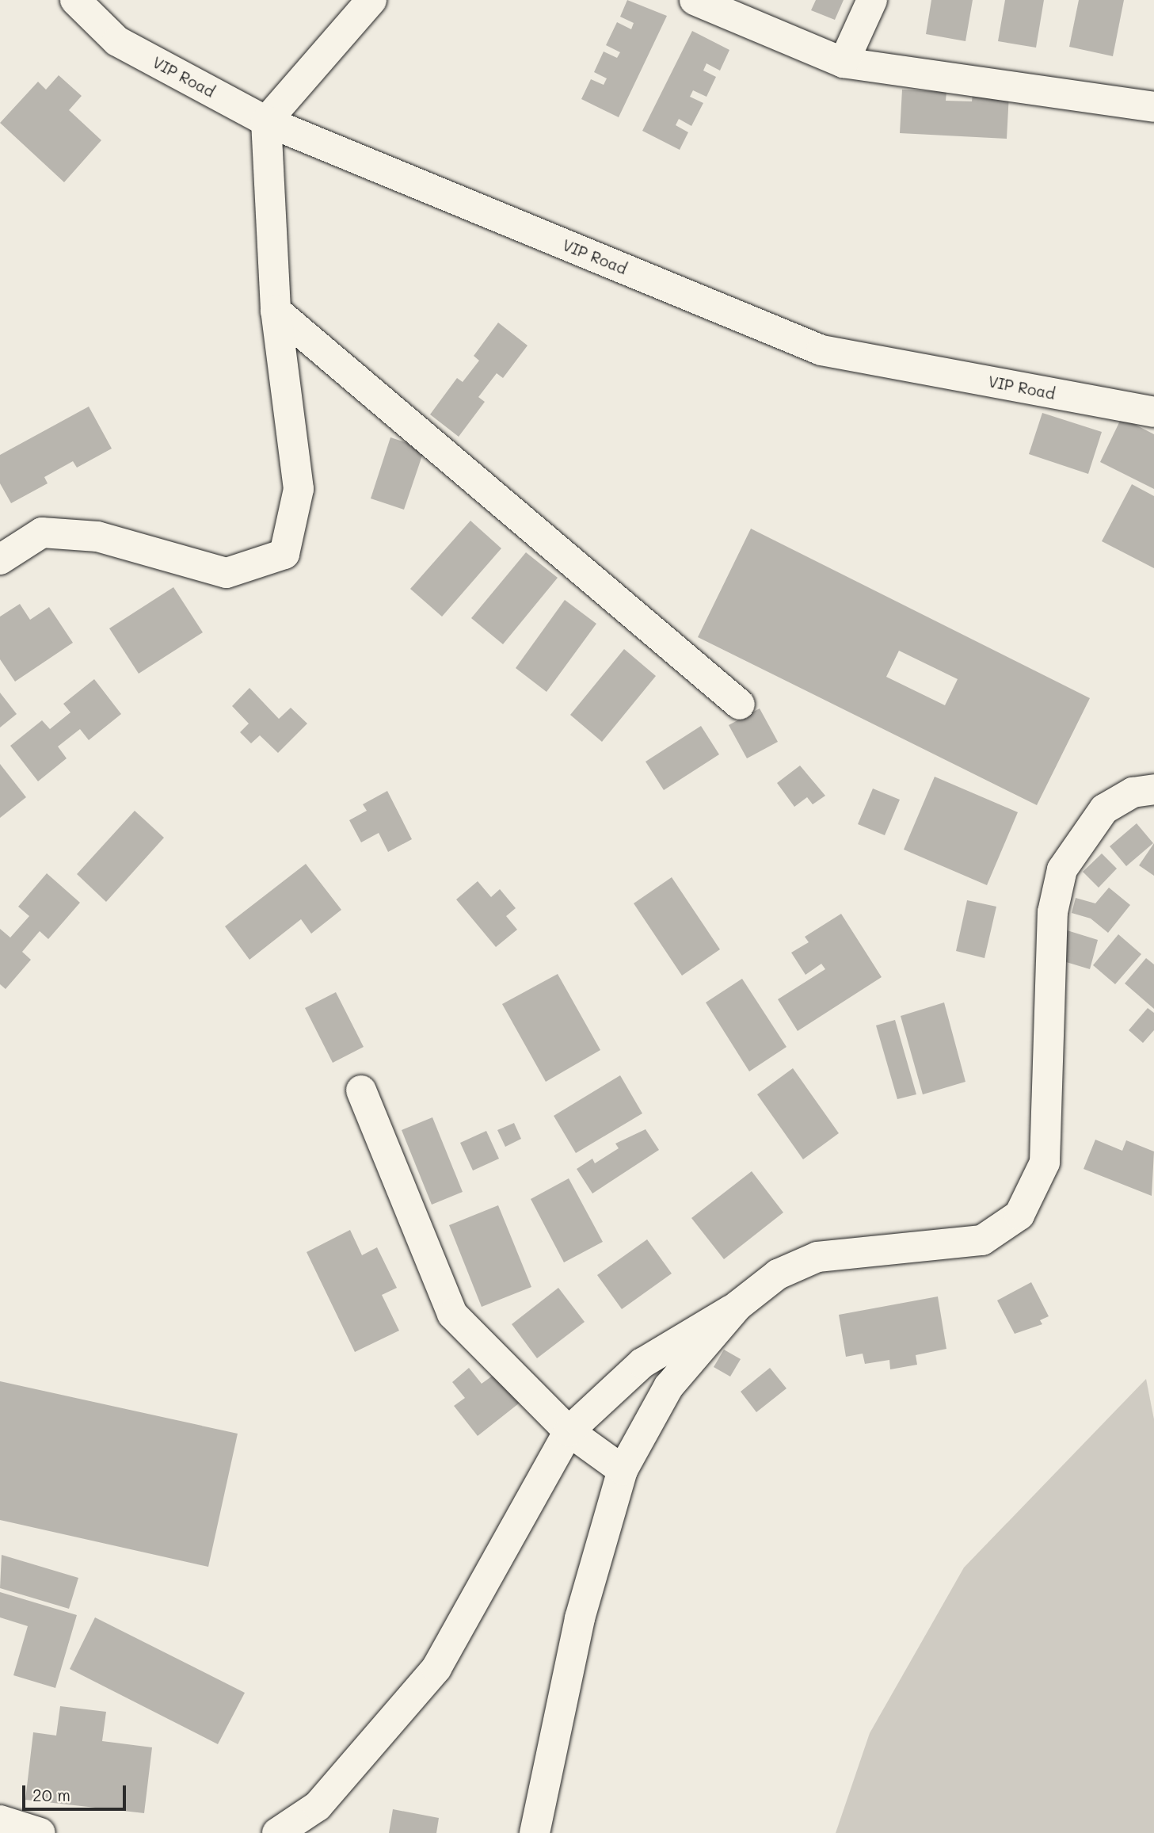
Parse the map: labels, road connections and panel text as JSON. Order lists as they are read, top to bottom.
{
  "streets": {
    "street": ["VIP Road"]
  },
  "scale_bar": "20 m"
}
